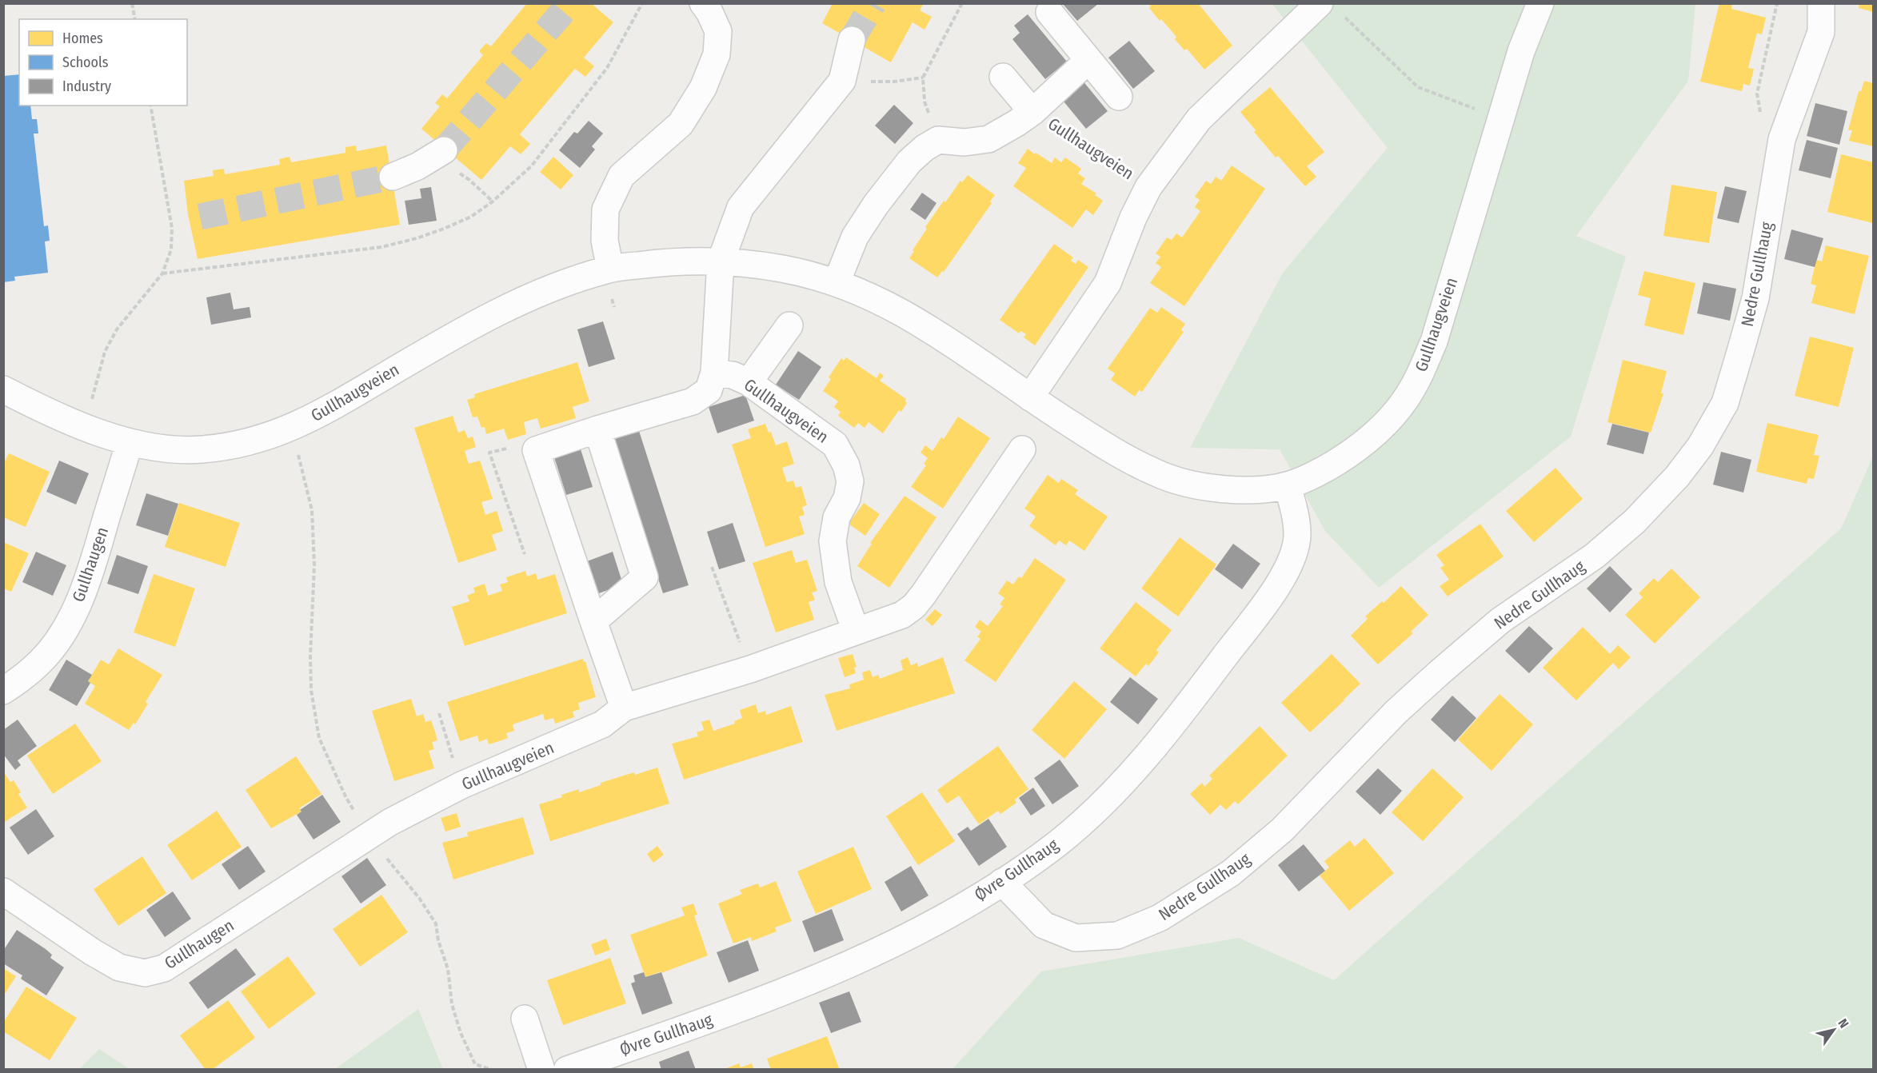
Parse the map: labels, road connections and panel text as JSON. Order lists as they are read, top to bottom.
{
  "streets": {
    "street": [
      "Gullhaugveien",
      "Nedre Gullhaug",
      "Gullhaugen",
      "Øvre Gullhaug"
    ]
  },
  "crossings": [
    ["Gullhaugveien", "Gullhaugen"],
    ["Gullhaugveien", "Øvre Gullhaug"],
    ["Nedre Gullhaug", "Øvre Gullhaug"]
  ],
  "legend": ["Homes", "Schools", "Industry"],
  "north": "top right"
}
